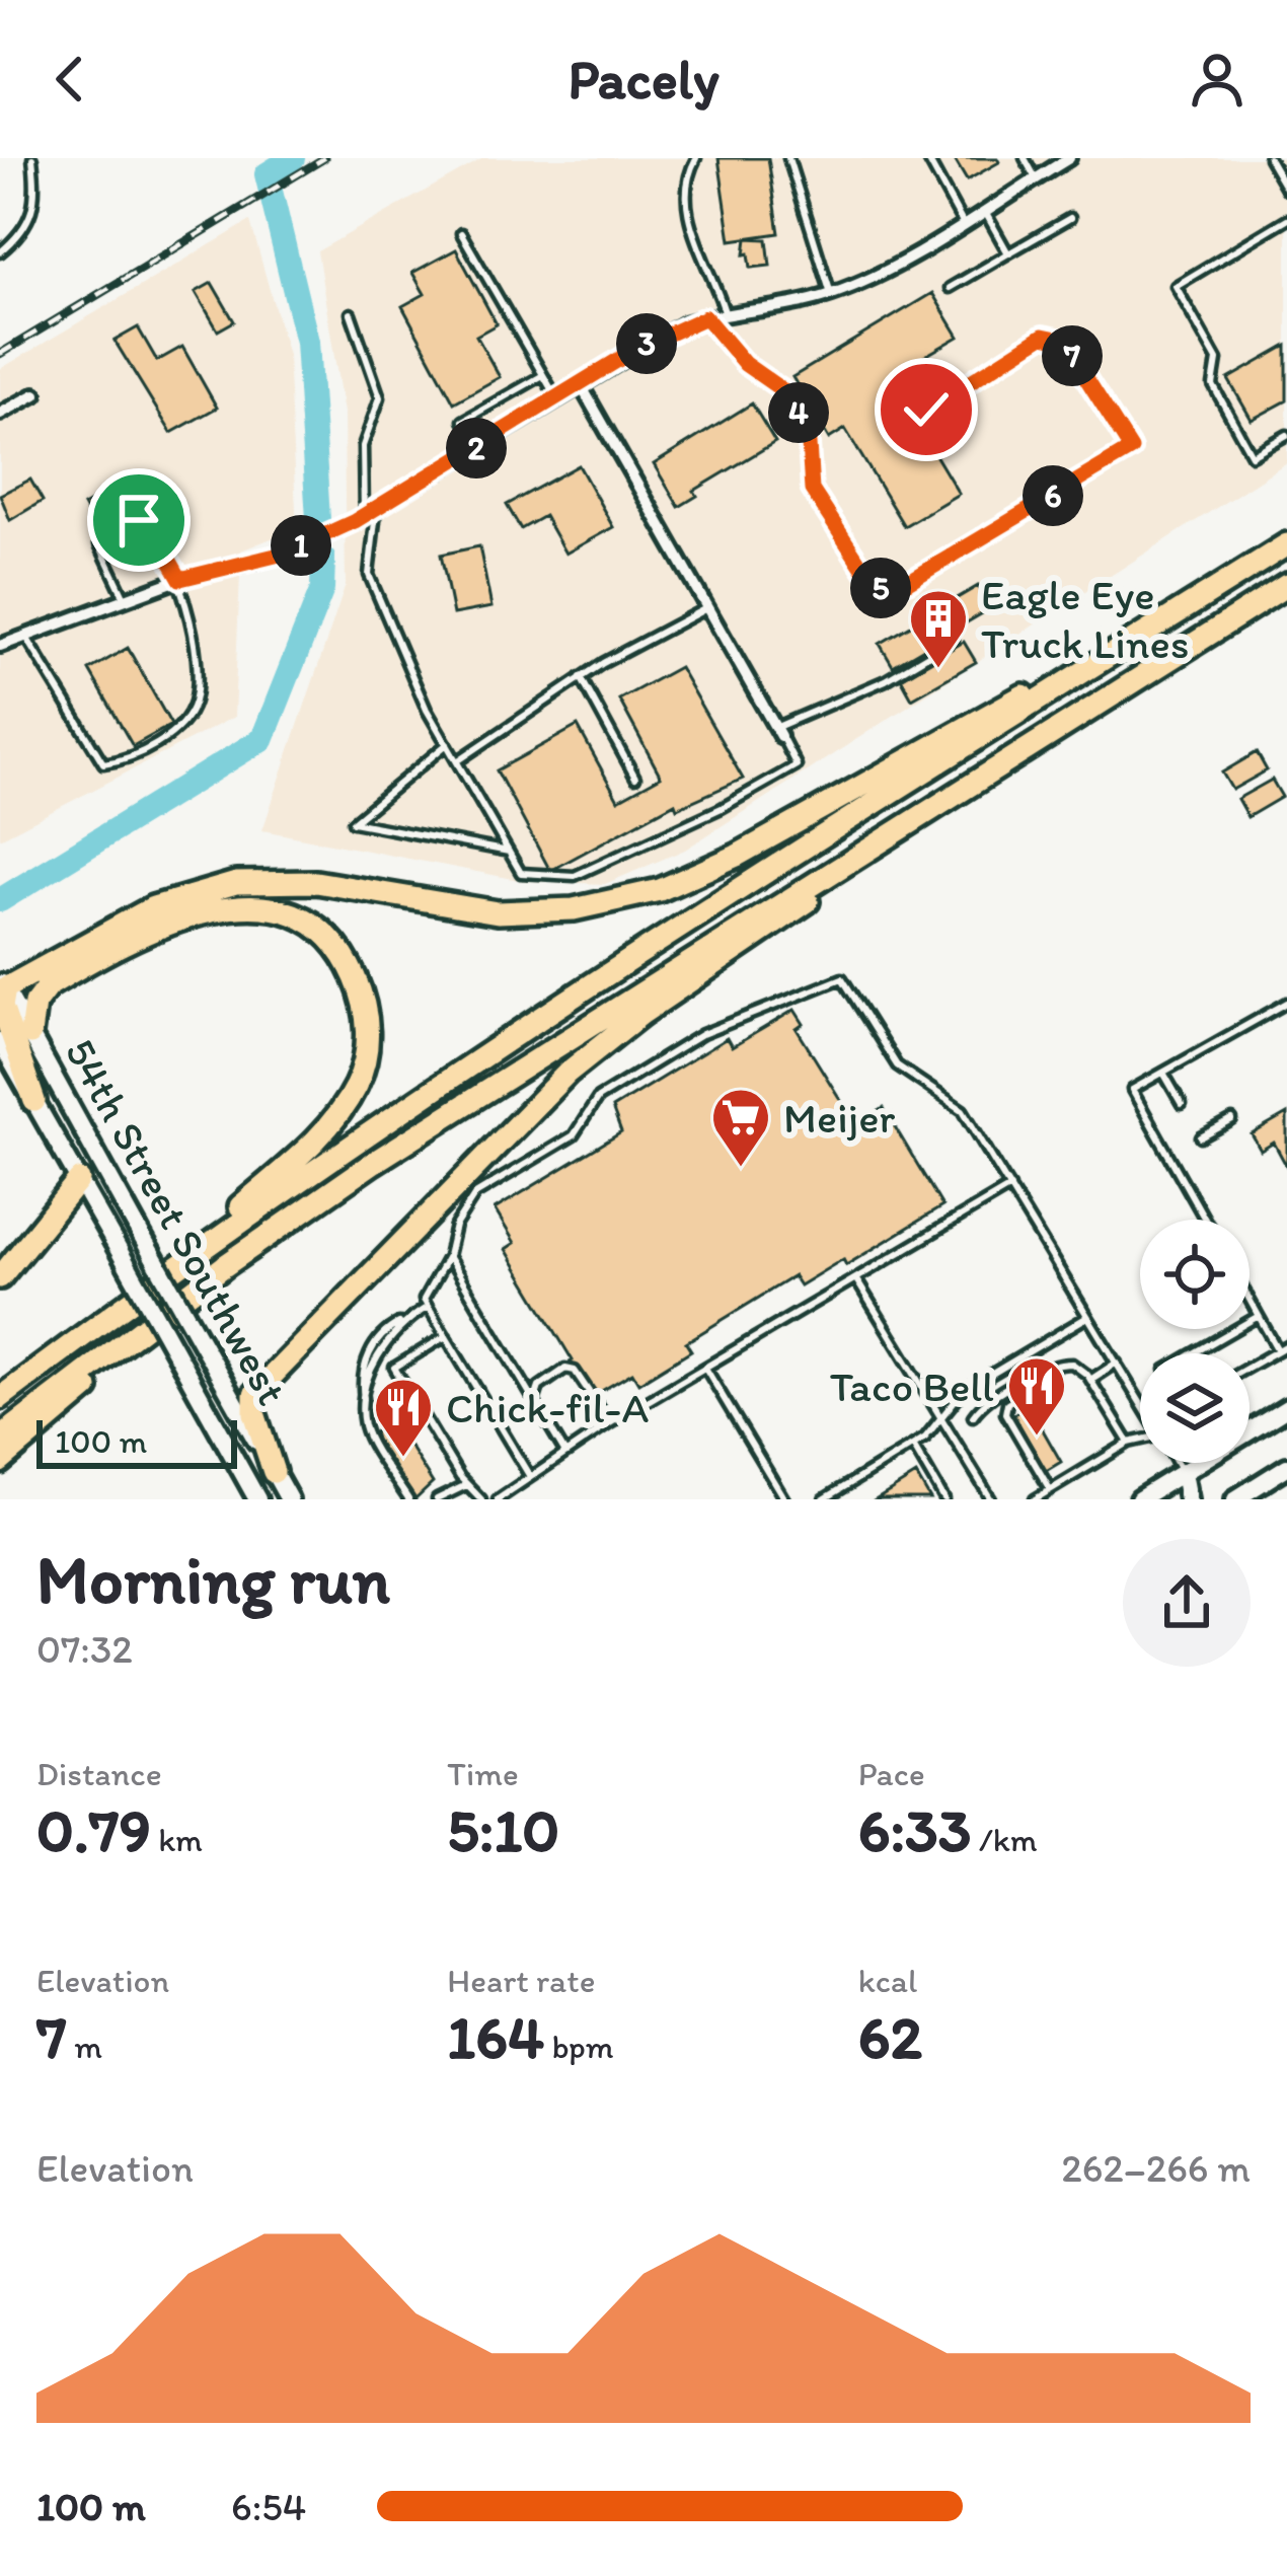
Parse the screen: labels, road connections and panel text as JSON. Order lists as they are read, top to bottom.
{
  "streets": {
    "main road": ["54th Street Southwest"]
  },
  "places": {
    "building": ["Eagle Eye Truck Lines"],
    "supermarket": ["Meijer"],
    "restaurant": ["Taco Bell", "Chick-fil-A"]
  },
  "scale_bar": "100 m",
  "page": {
    "header": "Pacely",
    "pins": [
      "3",
      "7",
      "4",
      "2",
      "6",
      "1",
      "5"
    ],
    "scale": "100 m",
    "heading": ["Morning run", "07:32"],
    "stats": [
      ["Distance", "0.79 km"],
      ["Time", "5:10"],
      ["Pace", "6:33 /km"],
      ["Elevation", "7 m"],
      ["Heart rate", "164 bpm"],
      ["kcal", "62"]
    ],
    "chart": ["Elevation", "262–266 m"],
    "list": [
      {
        "name": "100 m",
        "note": "6:54"
      }
    ]
  }
}
